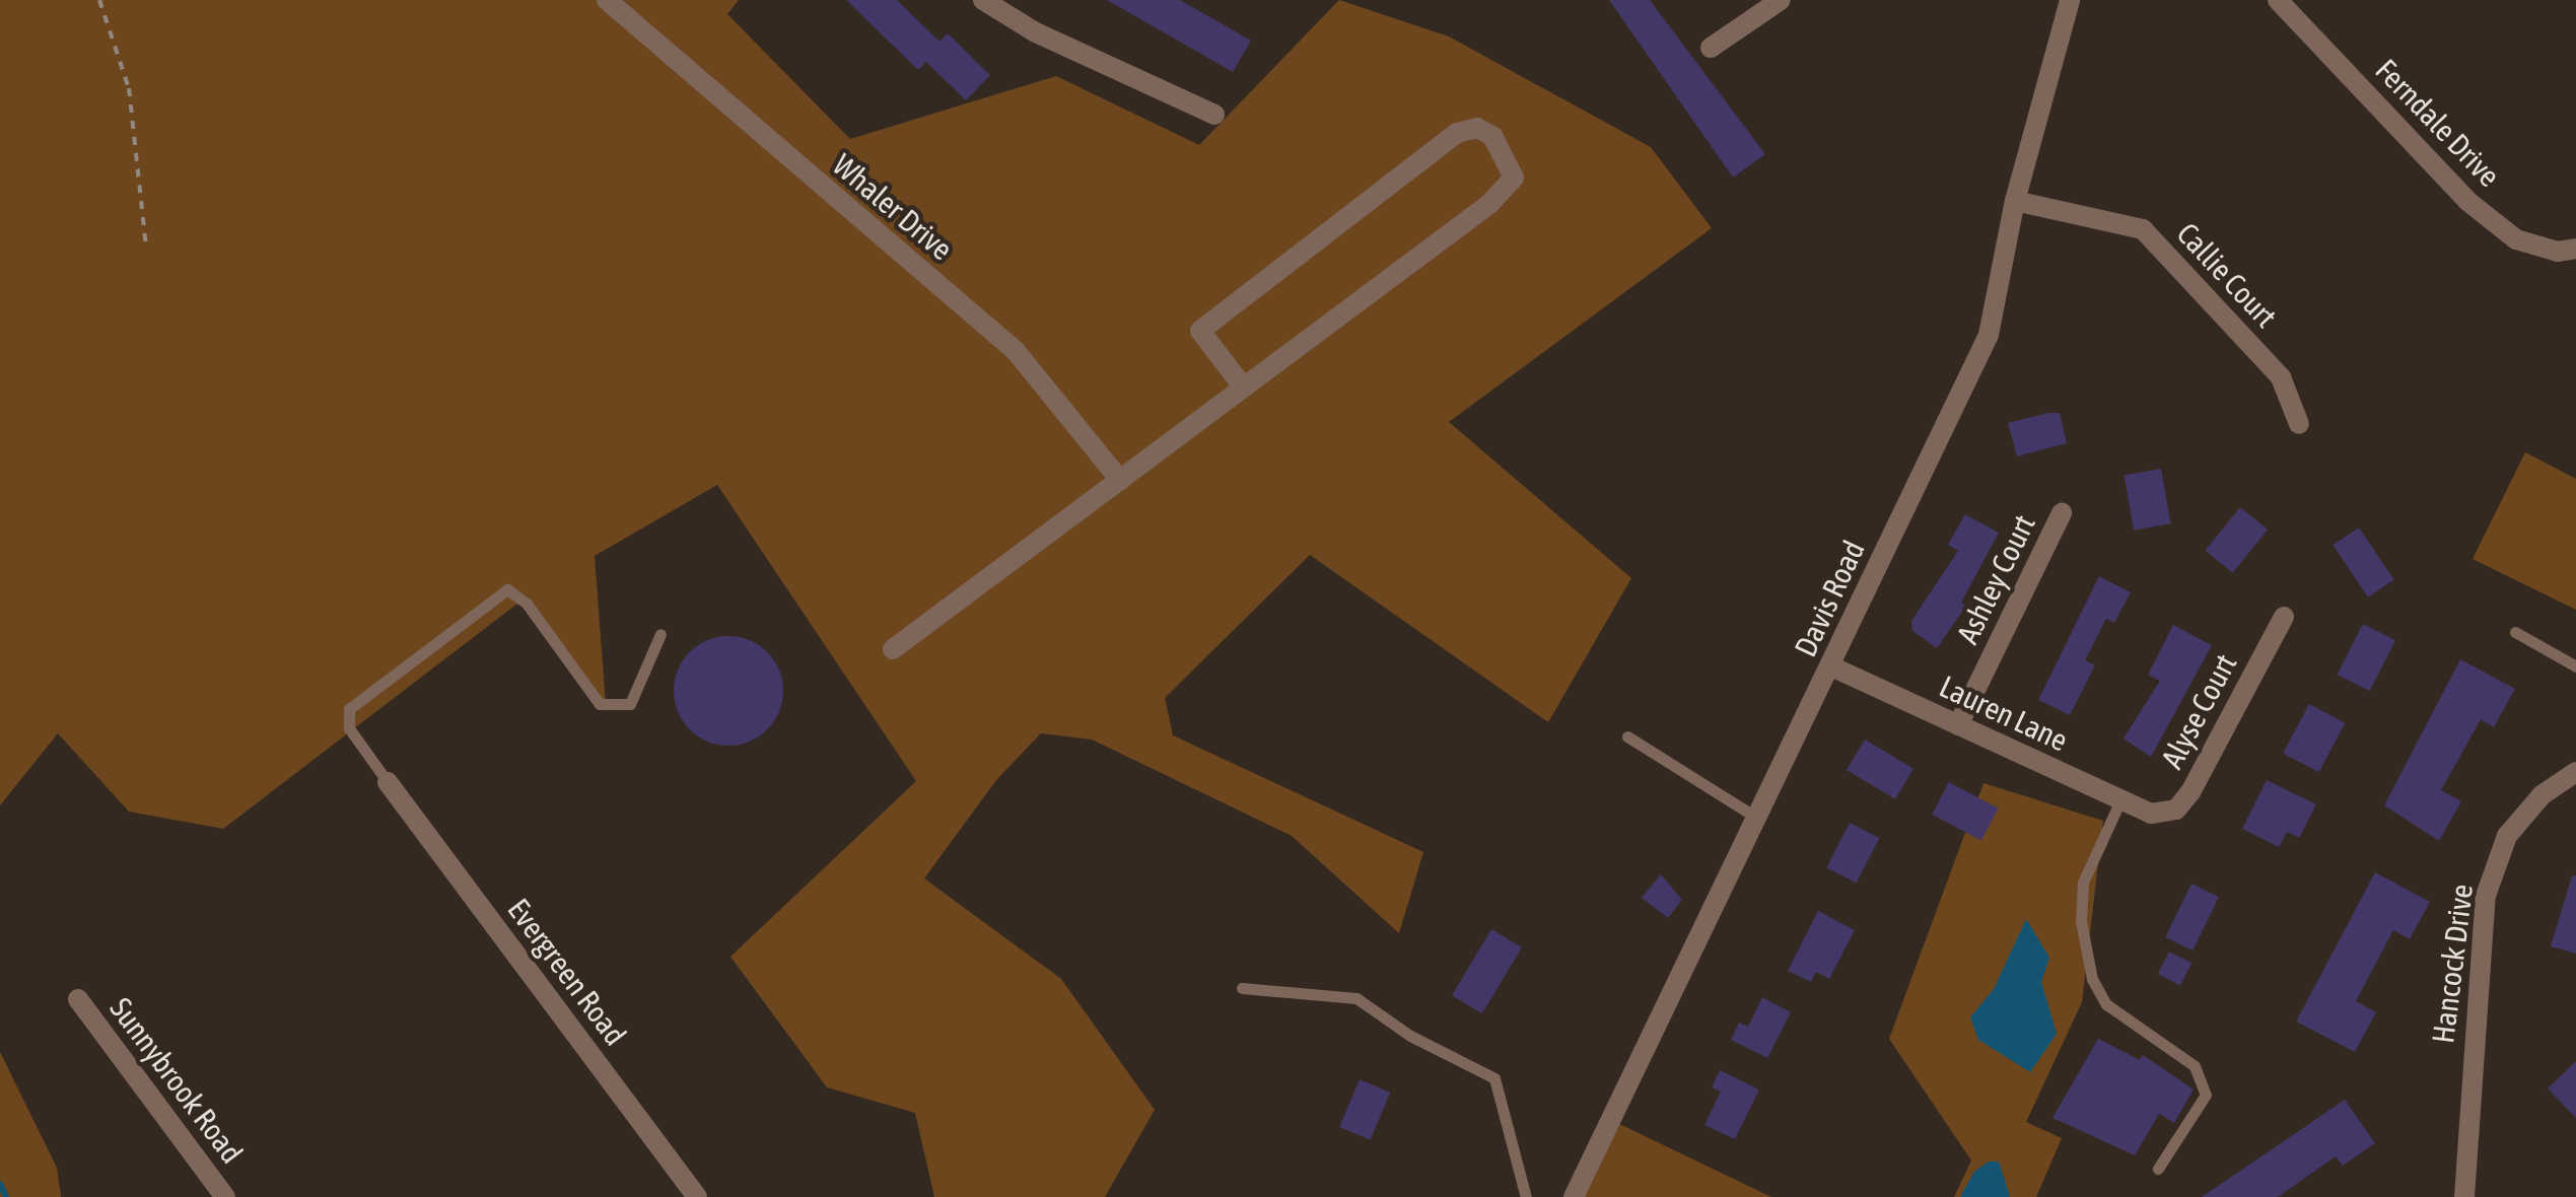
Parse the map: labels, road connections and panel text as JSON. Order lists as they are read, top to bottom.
{
  "streets": {
    "street": [
      "Ferndale Drive",
      "Whaler Drive",
      "Callie Court",
      "Ashley Court",
      "Davis Road",
      "Alyse Court",
      "Lauren Lane",
      "Hancock Drive",
      "Evergreen Road",
      "Sunnybrook Road"
    ]
  },
  "crossings": [
    ["Callie Court", "Davis Road"],
    ["Ashley Court", "Lauren Lane"],
    ["Davis Road", "Lauren Lane"],
    ["Alyse Court", "Lauren Lane"]
  ]
}
